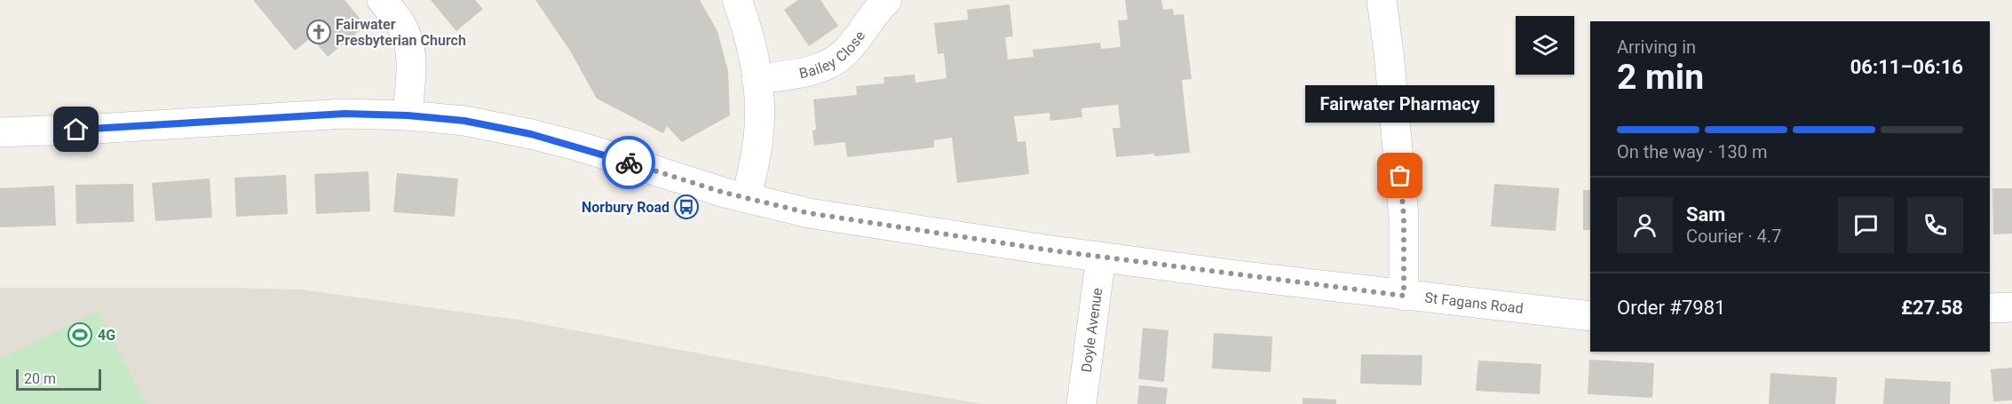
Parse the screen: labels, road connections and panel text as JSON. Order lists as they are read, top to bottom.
{
  "streets": {
    "street": ["Bailey Close", "St Fagans Road", "Doyle Avenue"]
  },
  "crossings": [
    ["St Fagans Road", "Doyle Avenue"]
  ],
  "places": {
    "church": ["Fairwater Presbyterian Church"],
    "other": ["Fairwater Pharmacy"],
    "bus stop": ["Norbury Road"],
    "sports": ["4G"]
  },
  "scale_bar": "20 m",
  "page": {
    "heading": ["2 min", "Arriving in", "06:11–06:16"],
    "panel": [
      "Sam",
      "Courier · 4.7",
      "Order #7981",
      "£27.58"
    ],
    "bubble": "Fairwater Pharmacy",
    "bar": "On the way · 130 m",
    "scale": "20 m"
  }
}
